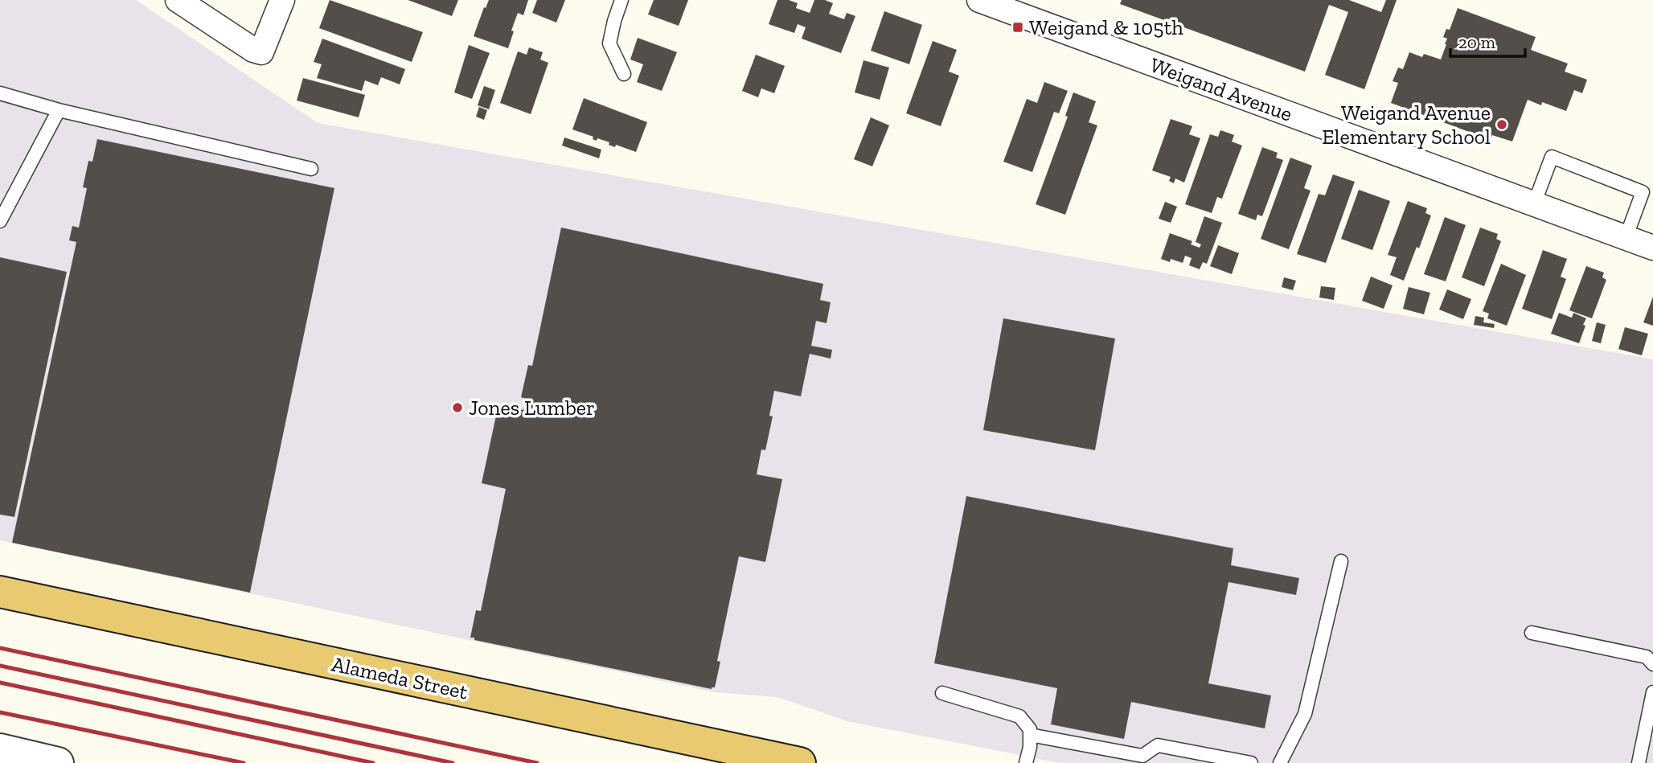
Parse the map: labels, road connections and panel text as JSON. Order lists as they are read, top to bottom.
{
  "streets": {
    "main road": ["Alameda Street"],
    "street": ["Weigand Avenue"]
  },
  "places": {
    "transit": ["Weigand & 105th"],
    "other": ["Weigand Avenue Elementary School", "Jones Lumber"]
  },
  "scale_bar": "20 m"
}
